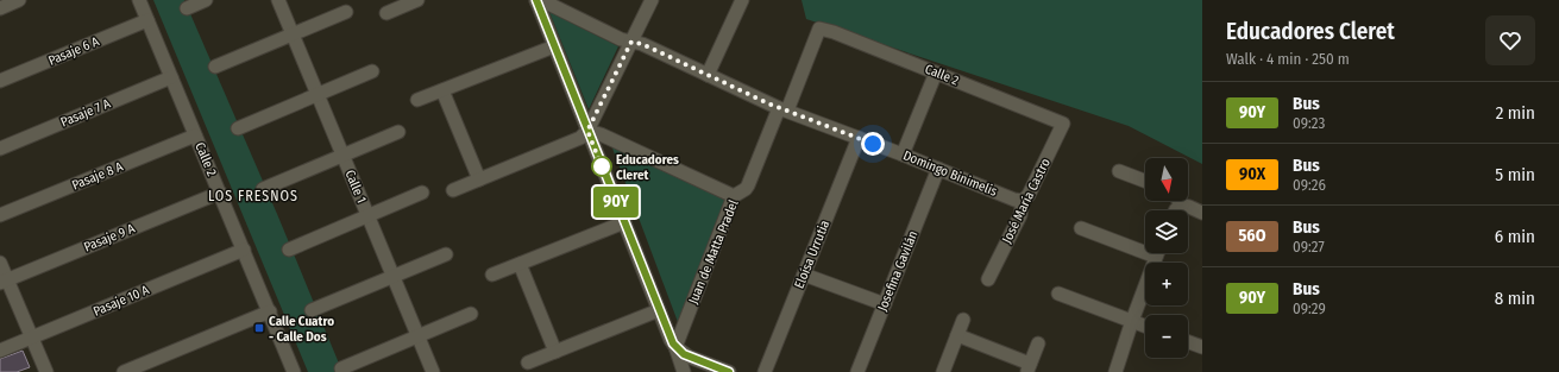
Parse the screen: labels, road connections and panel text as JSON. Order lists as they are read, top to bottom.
{
  "streets": {
    "street": [
      "Pasaje 6 A",
      "Calle 2",
      "Pasaje 7 A",
      "Domingo Binimelis",
      "Pasaje 8 A",
      "Calle 1",
      "José María Castro",
      "Pasaje 9 A",
      "Juan de Matta Pradel",
      "Eloísa Urrutia",
      "Josefina Gavilán",
      "Pasaje 10 A"
    ]
  },
  "crossings": [
    ["Pasaje 6 A", "Calle 2"],
    ["Calle 2", "Pasaje 7 A"],
    ["Calle 2", "Pasaje 8 A"],
    ["Calle 2", "José María Castro"],
    ["Calle 2", "Pasaje 9 A"],
    ["Calle 2", "Juan de Matta Pradel"],
    ["Calle 2", "Pasaje 10 A"],
    ["Domingo Binimelis", "José María Castro"],
    ["Domingo Binimelis", "Juan de Matta Pradel"],
    ["Domingo Binimelis", "Eloísa Urrutia"],
    ["Domingo Binimelis", "Josefina Gavilán"]
  ],
  "districts": ["LOS FRESNOS"],
  "places": {
    "other": ["Educadores Cleret"],
    "transit": ["Calle Cuatro - Calle Dos"]
  },
  "lines": ["bus line 90Y"],
  "north": "bottom",
  "page": {
    "on_map": "90Y",
    "heading": ["Educadores Cleret", "Walk · 4 min · 250 m"],
    "list": [
      {
        "mark": "90Y",
        "name": "Bus",
        "note": "09:23",
        "value": "2 min"
      },
      {
        "mark": "90X",
        "name": "Bus",
        "note": "09:26",
        "value": "5 min"
      },
      {
        "mark": "56O",
        "name": "Bus",
        "note": "09:27",
        "value": "6 min"
      },
      {
        "mark": "90Y",
        "name": "Bus",
        "note": "09:29",
        "value": "8 min"
      }
    ],
    "map_buttons": ["+", "−"]
  }
}
